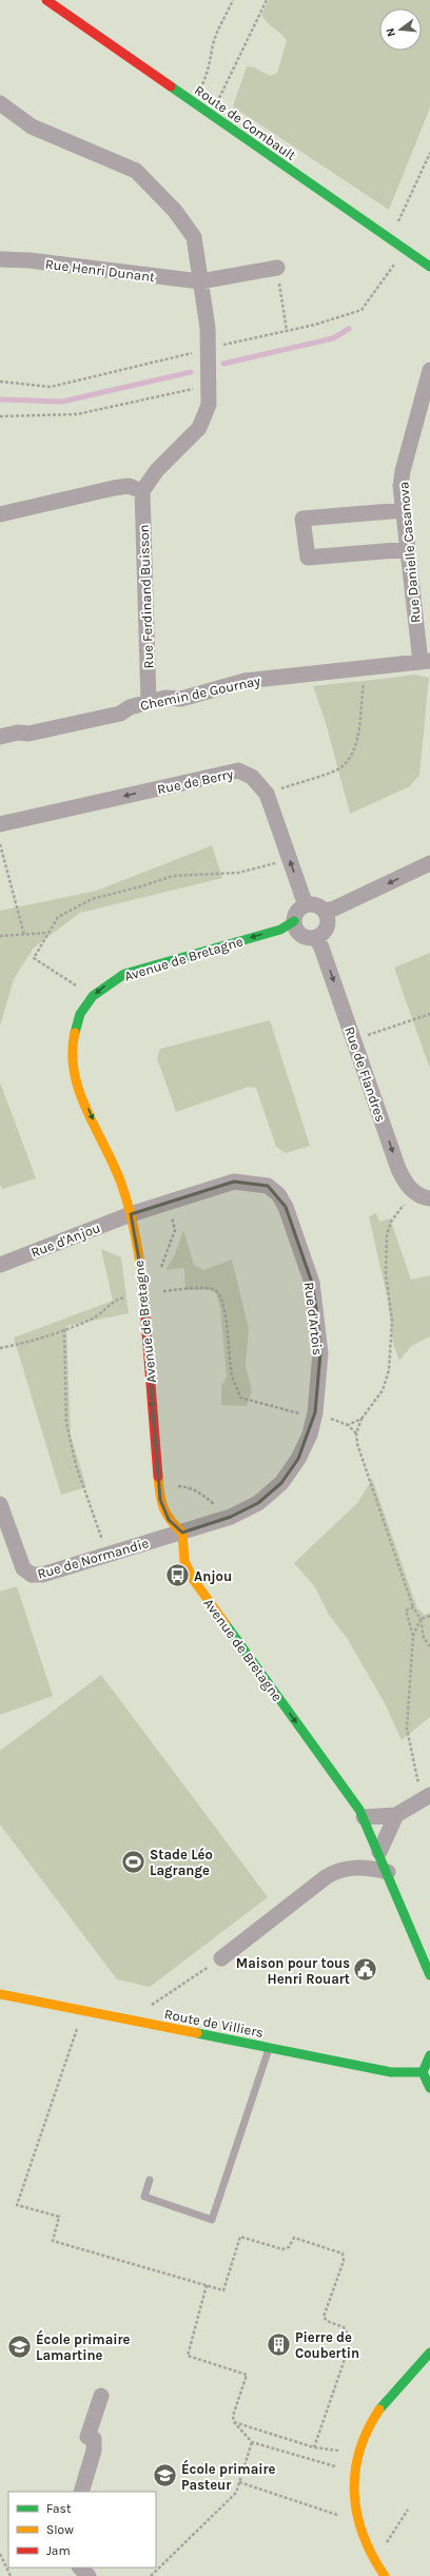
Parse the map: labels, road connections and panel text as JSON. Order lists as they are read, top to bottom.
{
  "streets": {
    "street": [
      "Route de Combault",
      "Rue Henri Dunant",
      "Rue Danielle Casanova",
      "Rue Ferdinand Buisson",
      "Chemin de Gournay",
      "Rue de Berry",
      "Avenue de Bretagne",
      "Rue de Flandres",
      "Rue d'Anjou",
      "Rue d'Artois",
      "Rue de Normandie",
      "Route de Villiers"
    ]
  },
  "crossings": [
    ["Rue Danielle Casanova", "Chemin de Gournay"],
    ["Rue Ferdinand Buisson", "Chemin de Gournay"],
    ["Rue de Berry", "Avenue de Bretagne"],
    ["Rue de Berry", "Rue de Flandres"],
    ["Avenue de Bretagne", "Rue de Flandres"],
    ["Avenue de Bretagne", "Rue d'Anjou"],
    ["Avenue de Bretagne", "Rue d'Artois"],
    ["Avenue de Bretagne", "Rue de Normandie"],
    ["Rue d'Anjou", "Rue d'Artois"],
    ["Rue d'Artois", "Rue de Normandie"]
  ],
  "one_way": ["Rue de Berry", "Rue de Flandres"],
  "places": {
    "bus stop": ["Anjou"],
    "sports": ["Stade Léo Lagrange"],
    "public building": ["Maison pour tous Henri Rouart"],
    "building": ["Pierre de Coubertin"],
    "school or university": ["École primaire Lamartine", "École primaire Pasteur"]
  },
  "legend": ["Fast", "Slow", "Jam"],
  "north": "left"
}
